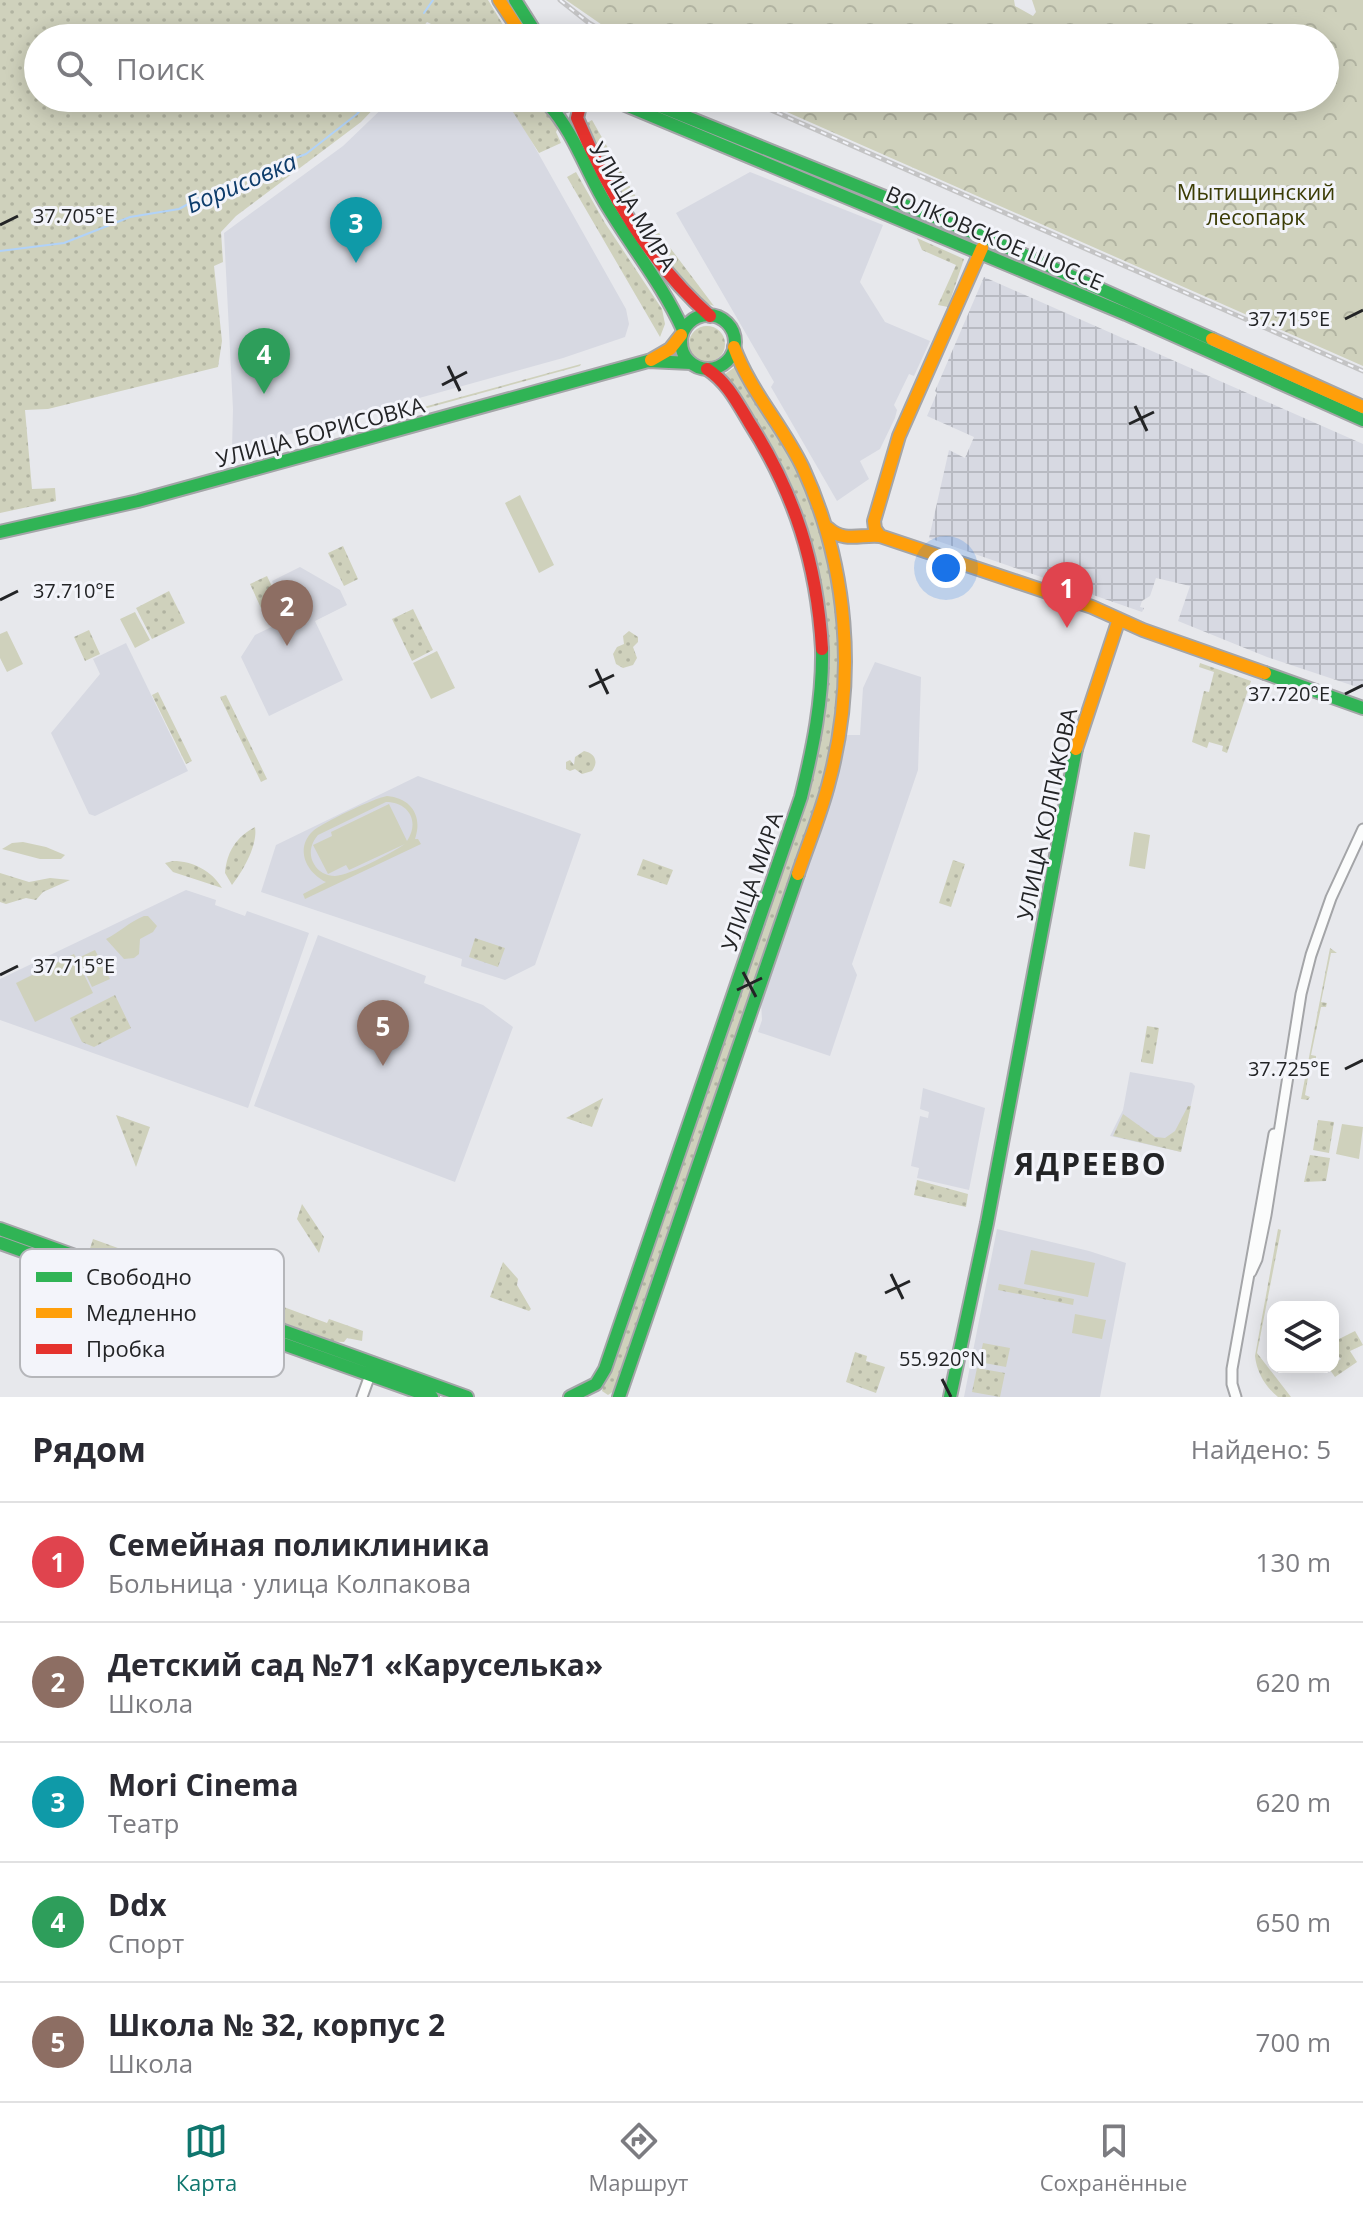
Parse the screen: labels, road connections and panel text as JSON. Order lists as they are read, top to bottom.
{
  "streets": {
    "main road": [
      "УЛИЦА МИРА",
      "ВОЛКОВСКОЕ ШОССЕ",
      "УЛИЦА БОРИСОВКА",
      "УЛИЦА КОЛПАКОВА"
    ]
  },
  "crossings": [
    ["УЛИЦА МИРА", "УЛИЦА БОРИСОВКА"]
  ],
  "districts": ["ЯДРЕЕВО"],
  "water": ["Борисовка"],
  "parks": ["Мытищинский лесопарк"],
  "legend": ["Свободно", "Медленно", "Пробка"],
  "page": {
    "search": "Поиск",
    "pins": [
      "3",
      "4",
      "1",
      "2",
      "5"
    ],
    "heading": ["Рядом", "Найдено: 5"],
    "list": [
      {
        "mark": "1",
        "name": "Семейная поликлиника",
        "note": "Больница · улица Колпакова",
        "value": "130 m"
      },
      {
        "mark": "2",
        "name": "Детский сад №71 «Каруселька»",
        "note": "Школа",
        "value": "620 m"
      },
      {
        "mark": "3",
        "name": "Mori Cinema",
        "note": "Театр",
        "value": "620 m"
      },
      {
        "mark": "4",
        "name": "Ddx",
        "note": "Спорт",
        "value": "650 m"
      },
      {
        "mark": "5",
        "name": "Школа № 32, корпус 2",
        "note": "Школа",
        "value": "700 m"
      }
    ],
    "nav": ["Карта", "Маршрут", "Сохранённые"]
  },
  "coordinates": [
    "37.705°E",
    "37.715°E",
    "37.710°E",
    "37.720°E",
    "37.725°E",
    "55.920°N"
  ]
}
